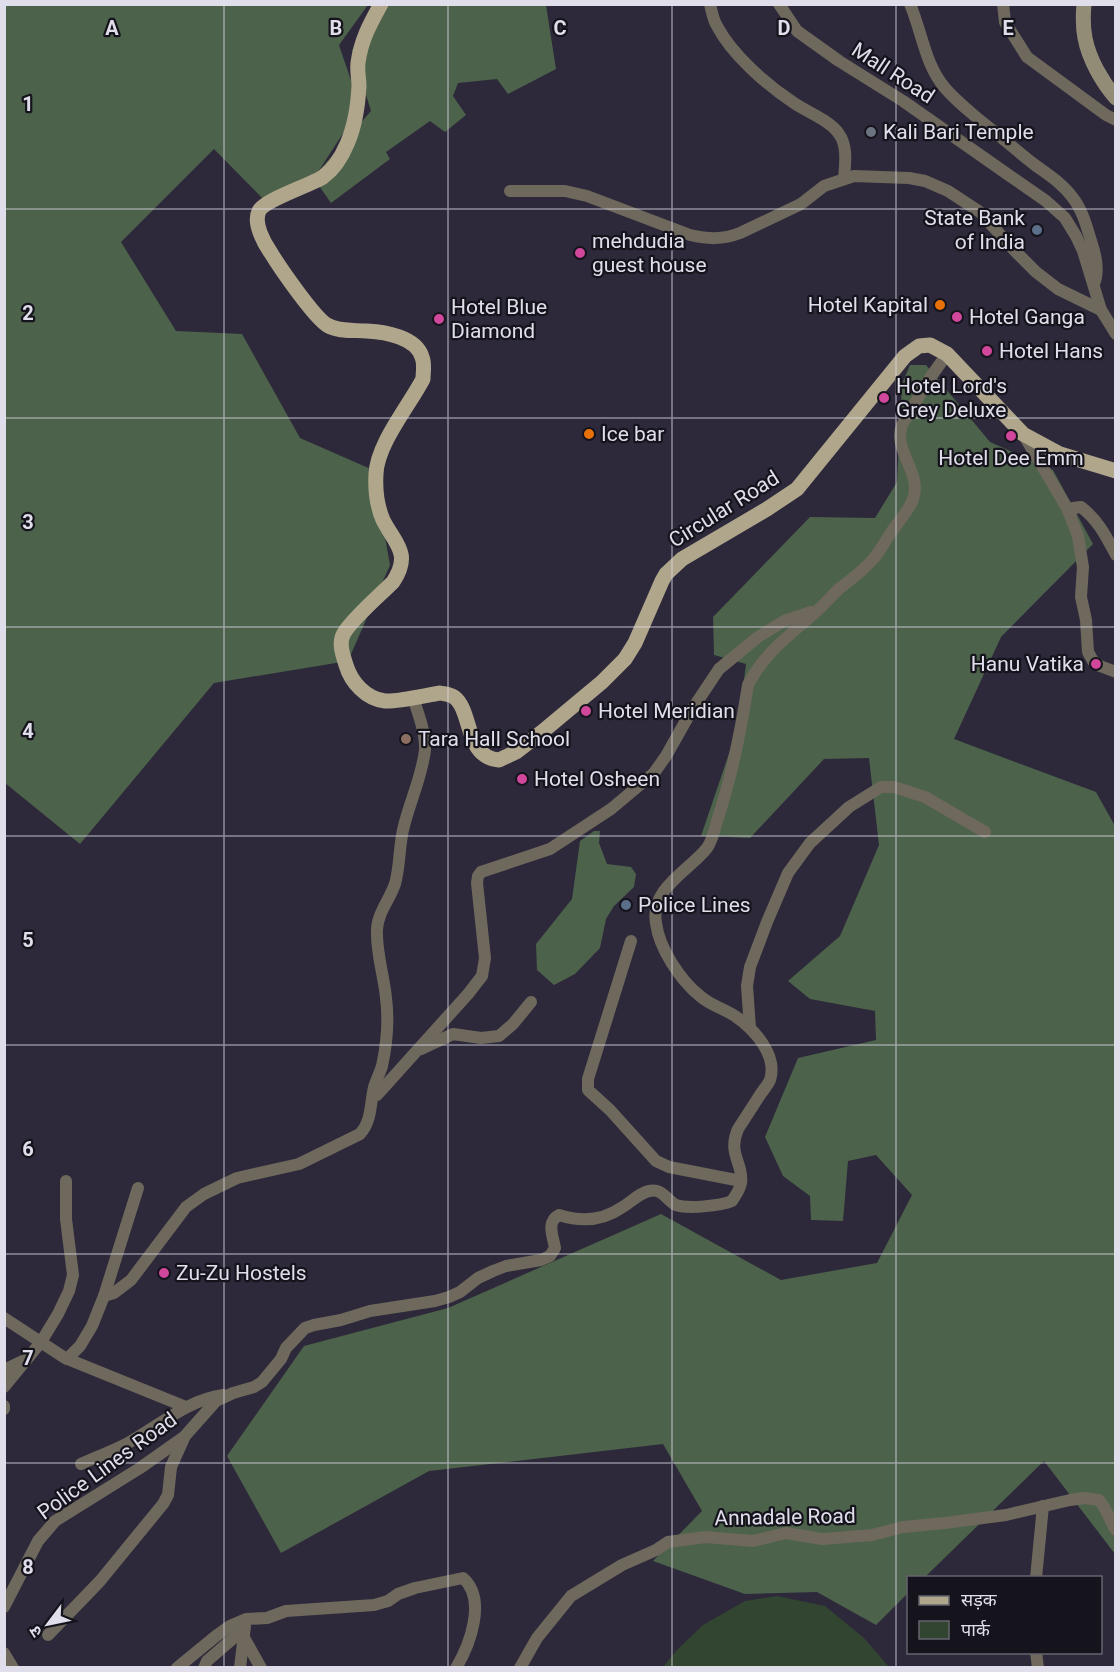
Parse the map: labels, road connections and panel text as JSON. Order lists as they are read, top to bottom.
{
  "streets": {
    "main road": ["Circular Road"],
    "street": ["Mall Road", "Police Lines Road", "Annadale Road"]
  },
  "places": [
    "Kali Bari Temple",
    "State Bank of India",
    "mehdudia guest house",
    "Hotel Kapital",
    "Hotel Ganga",
    "Hotel Blue Diamond",
    "Hotel Hans",
    "Hotel Lord's Grey Deluxe",
    "Ice bar",
    "Hotel Dee Emm",
    "Hanu Vatika",
    "Hotel Meridian",
    "Tara Hall School",
    "Hotel Osheen",
    "Police Lines",
    "Zu-Zu Hostels"
  ],
  "legend": ["सड़क", "पार्क"],
  "north": "bottom left",
  "grid": {
    "columns": [
      "A",
      "B",
      "C",
      "D",
      "E"
    ],
    "rows": [
      "1",
      "2",
      "3",
      "4",
      "5",
      "6",
      "7",
      "8"
    ]
  }
}
